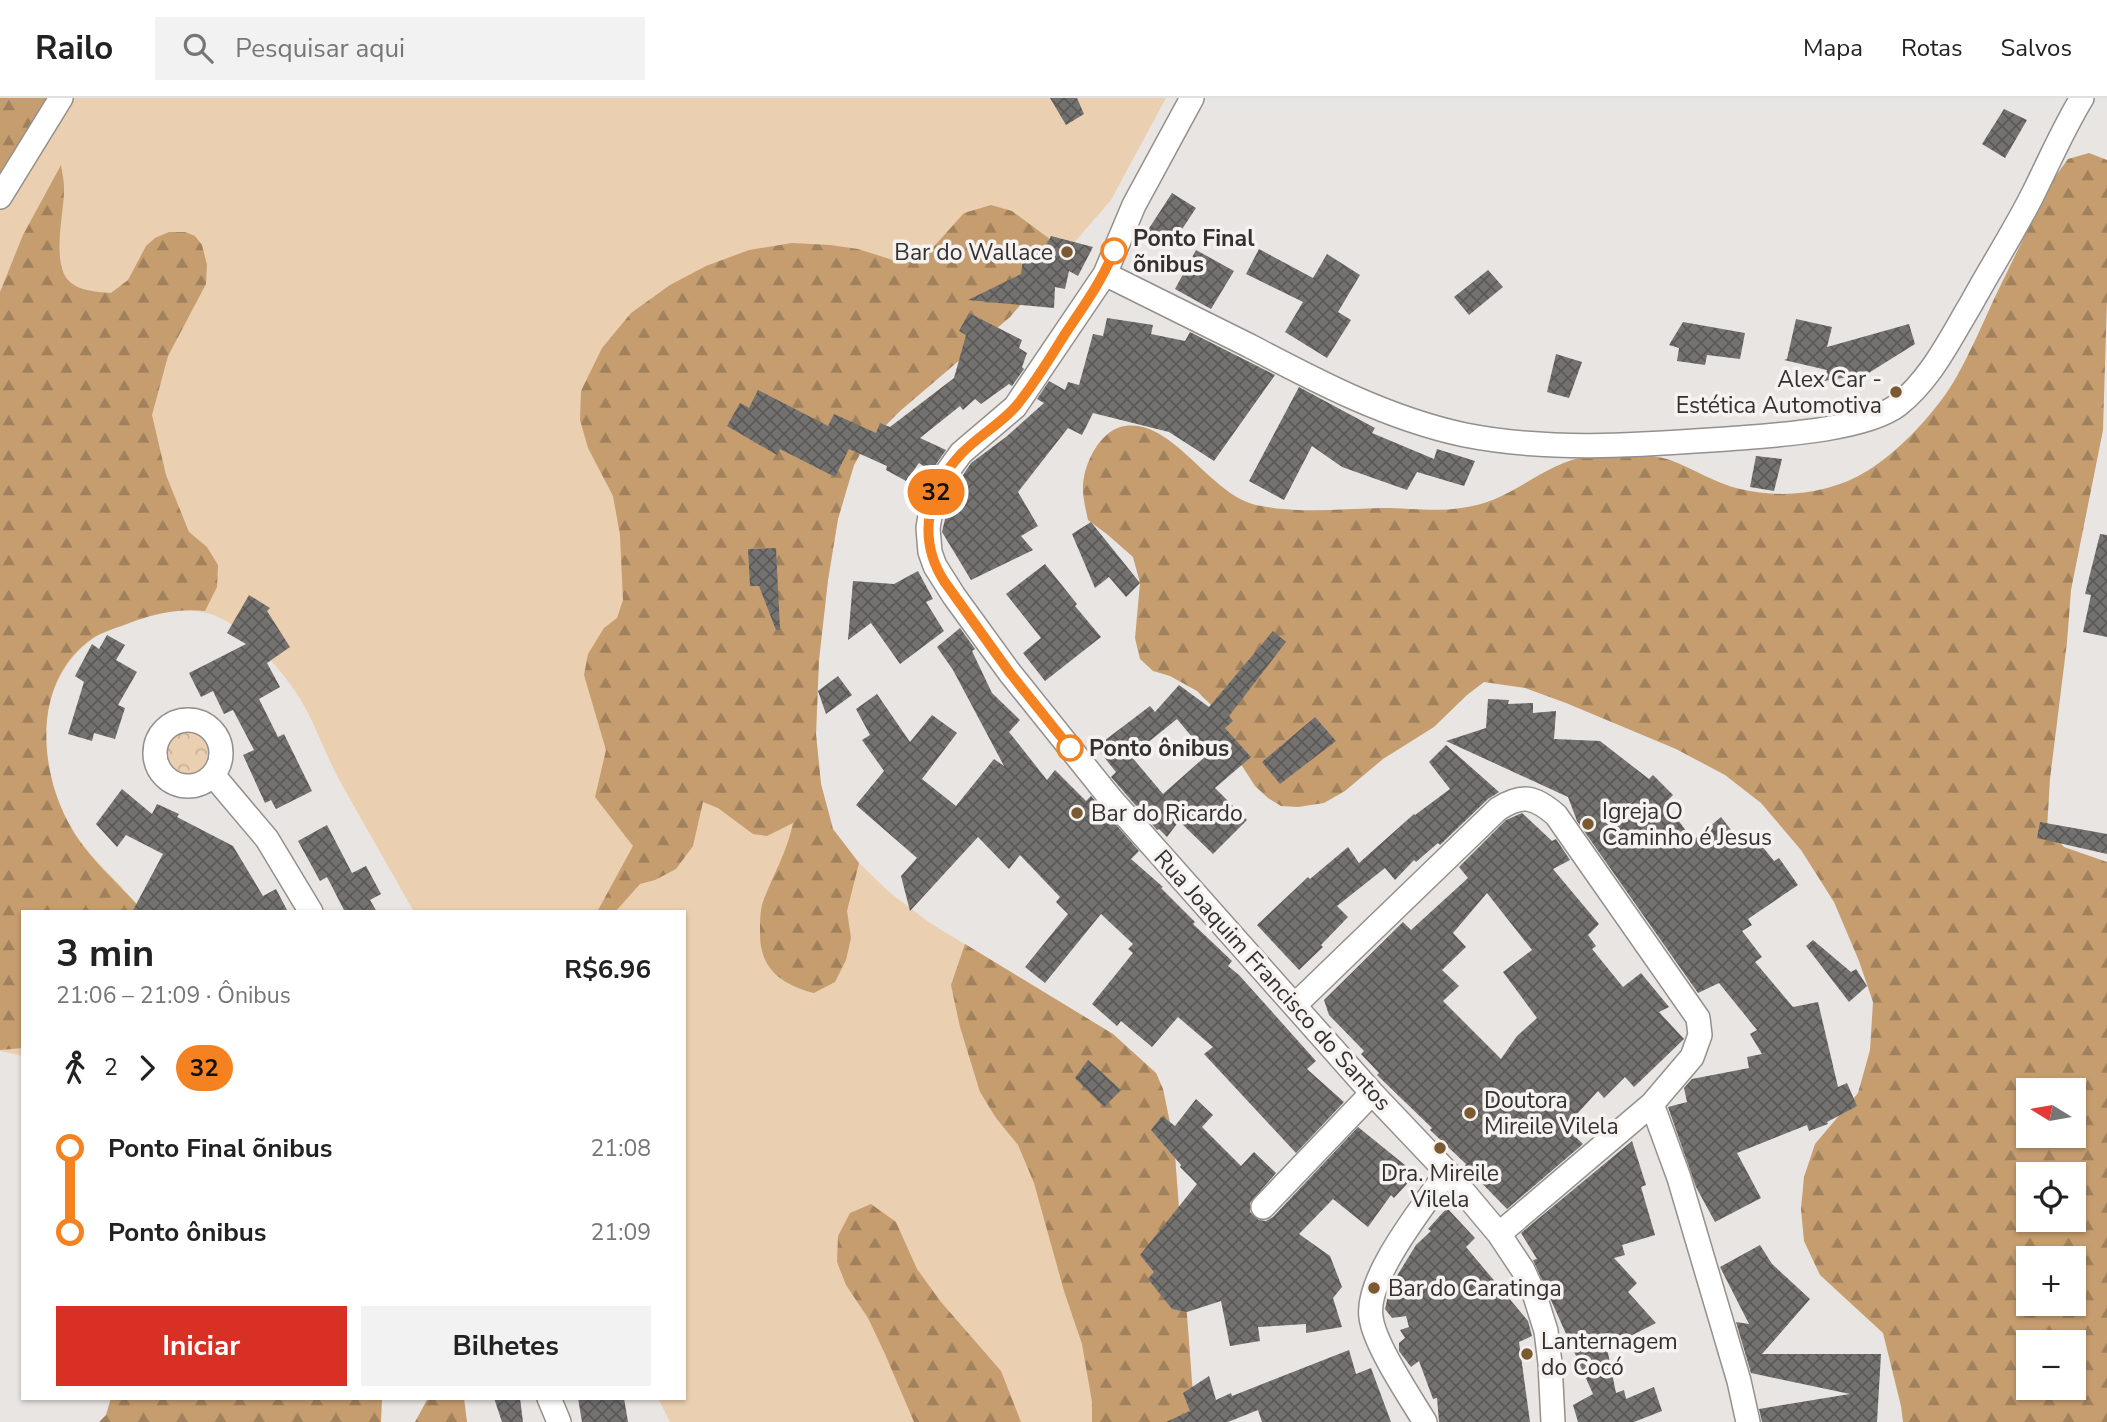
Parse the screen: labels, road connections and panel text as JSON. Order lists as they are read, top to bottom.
{
  "streets": {
    "street": ["Rua Joaquim Francisco do Santos"]
  },
  "places": [
    "Ponto Final õnibus",
    "Bar do Wallace",
    "Alex Car - Estética Automotiva",
    "Ponto ônibus",
    "Bar do Ricardo",
    "Igreja O Caminho é Jesus",
    "Doutora Mireile Vilela",
    "Dra. Mireile Vilela",
    "Bar do Caratinga",
    "Lanternagem do Cocó"
  ],
  "lines": ["bus line 32"],
  "north": "left",
  "page": {
    "header": "Railo",
    "search": "Pesquisar aqui",
    "nav": ["Mapa", "Rotas", "Salvos"],
    "on_map": "32",
    "heading": ["3 min", "21:06 – 21:09 · Ônibus", "R$6.96"],
    "legs": ["2", "32"],
    "map_buttons": ["+", "−"],
    "list": [
      {
        "name": "Ponto Final õnibus",
        "value": "21:08"
      },
      {
        "name": "Ponto ônibus",
        "value": "21:09"
      }
    ],
    "buttons": ["Iniciar", "Bilhetes"]
  }
}
